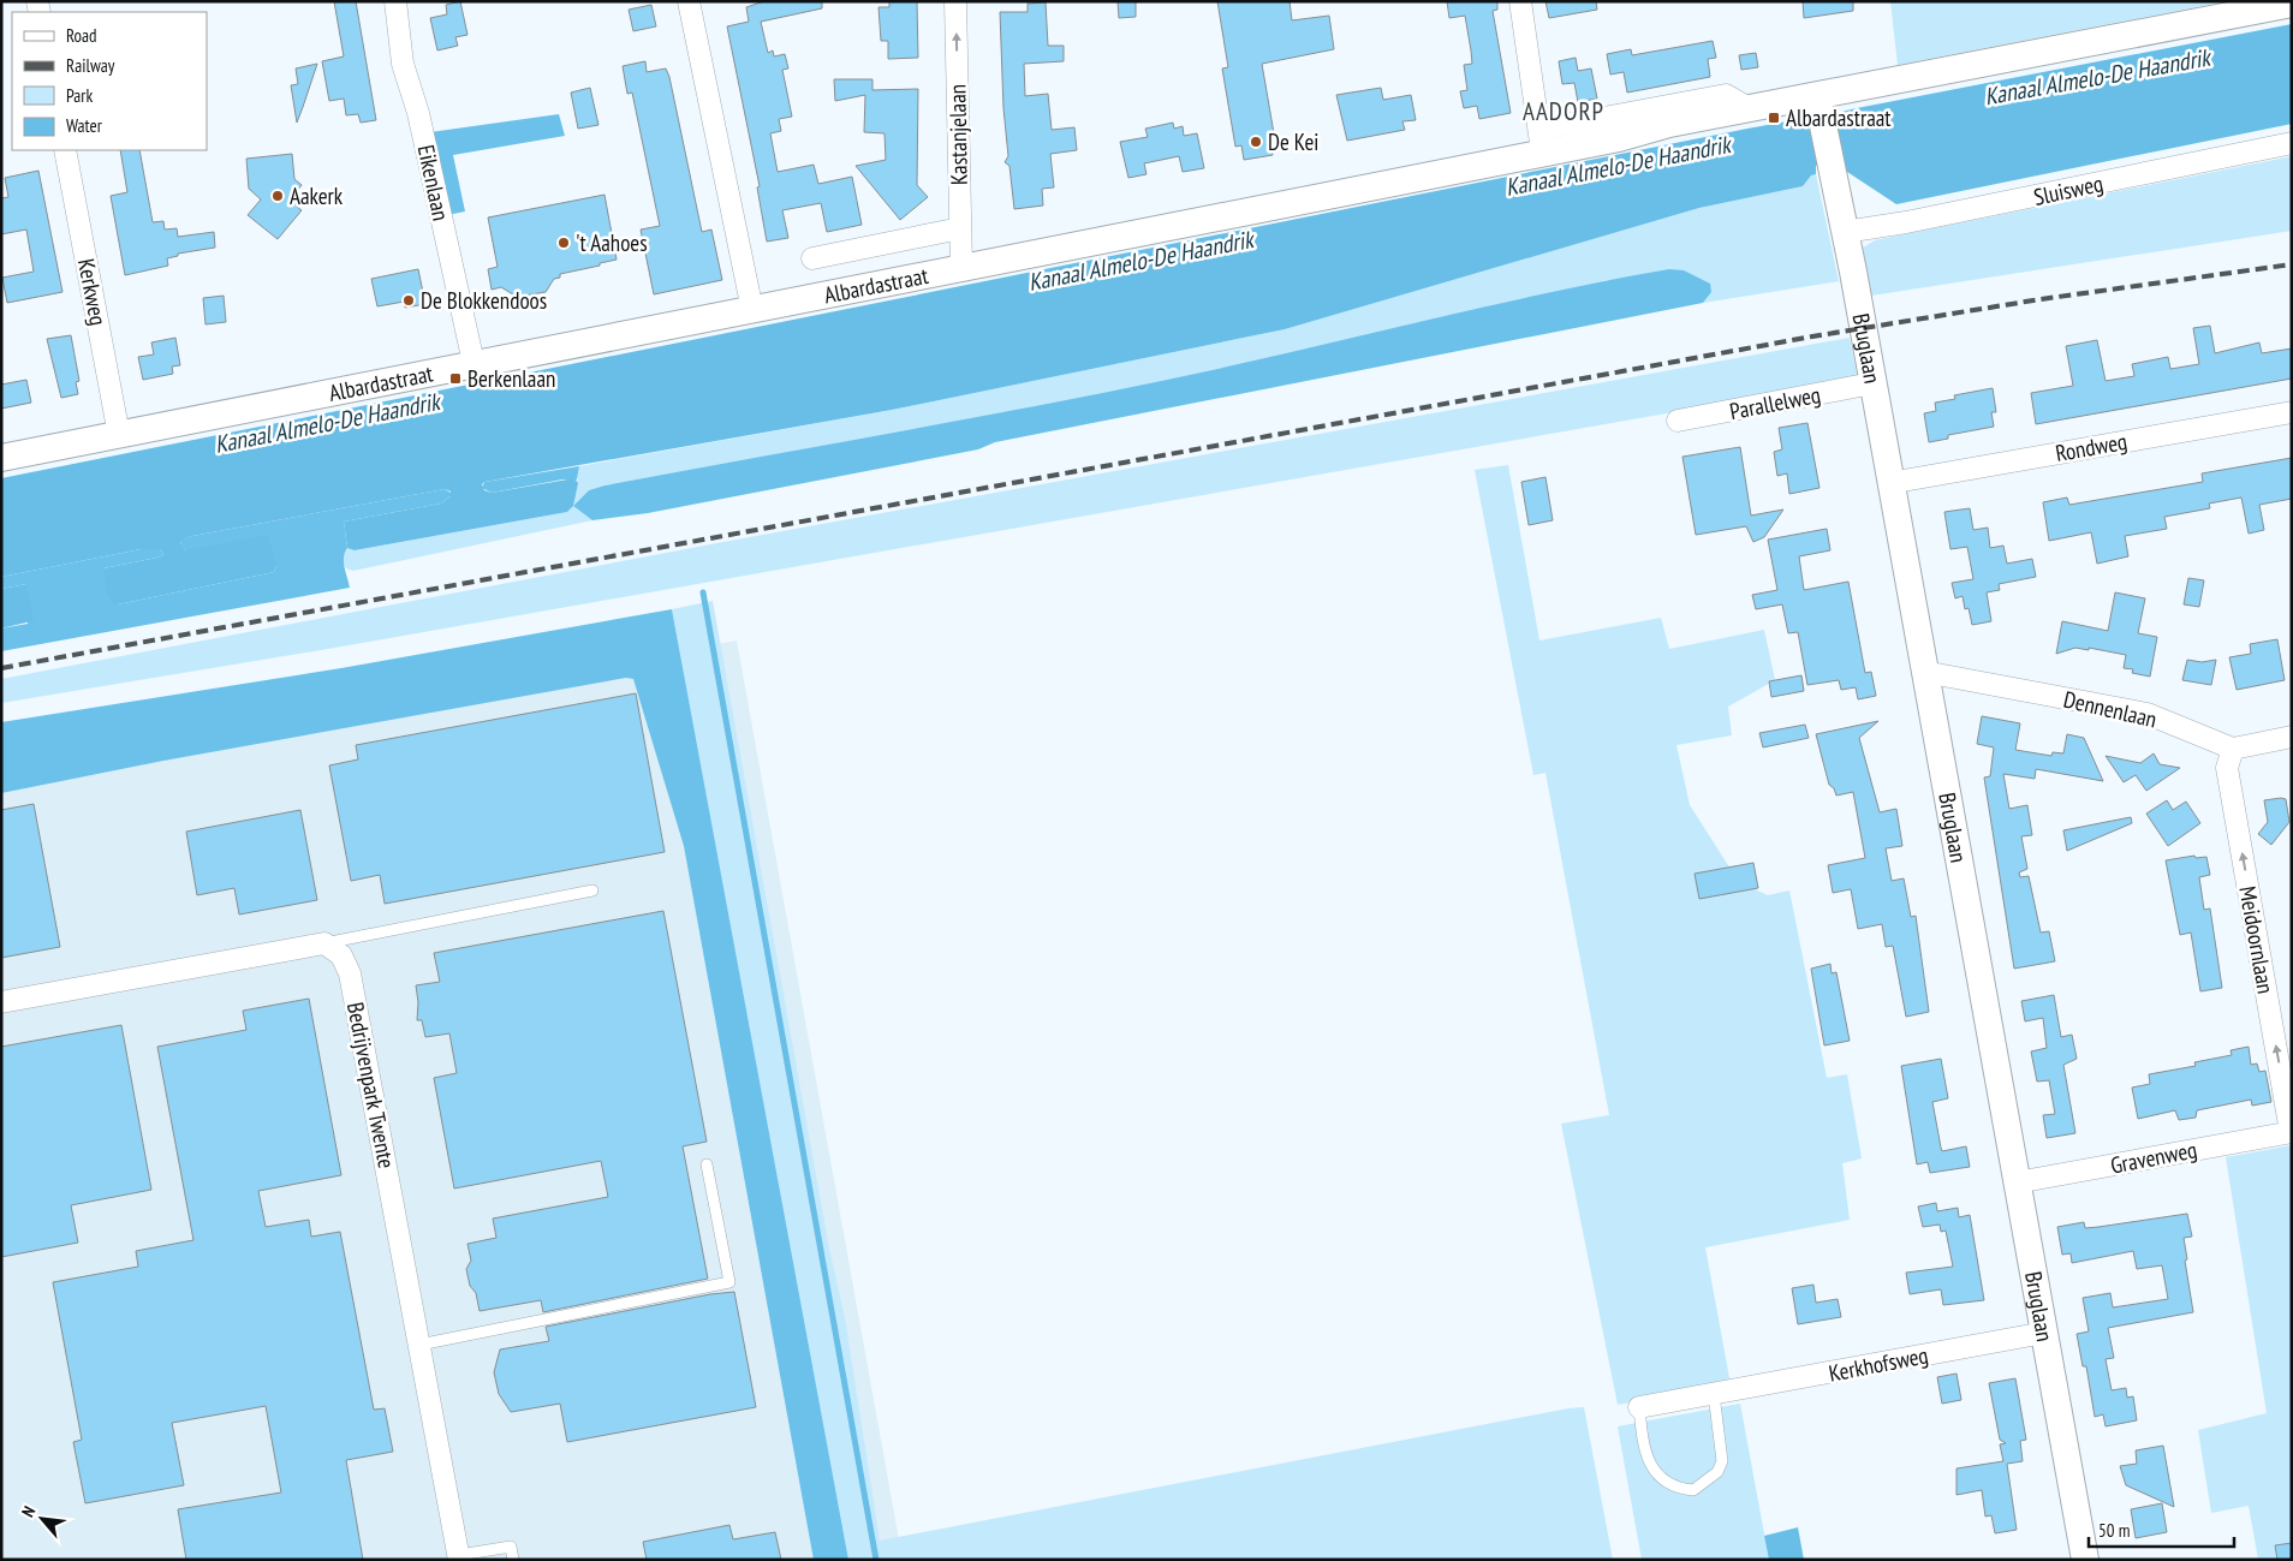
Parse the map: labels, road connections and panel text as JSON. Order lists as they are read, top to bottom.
{
  "streets": {
    "street": [
      "Kastanjelaan",
      "Eikenlaan",
      "Sluisweg",
      "Albardastraat",
      "Kerkweg",
      "Bruglaan",
      "Parallelweg",
      "Rondweg",
      "Dennenlaan",
      "Meidoornlaan",
      "Bedrijvenpark Twente",
      "Gravenweg",
      "Kerkhofsweg"
    ]
  },
  "crossings": [
    ["Kastanjelaan", "Albardastraat"],
    ["Eikenlaan", "Albardastraat"],
    ["Sluisweg", "Bruglaan"],
    ["Albardastraat", "Kerkweg"],
    ["Albardastraat", "Bruglaan"],
    ["Bruglaan", "Parallelweg"],
    ["Bruglaan", "Rondweg"],
    ["Bruglaan", "Dennenlaan"],
    ["Bruglaan", "Gravenweg"],
    ["Bruglaan", "Kerkhofsweg"],
    ["Dennenlaan", "Meidoornlaan"],
    ["Meidoornlaan", "Gravenweg"]
  ],
  "one_way": ["Kastanjelaan", "Meidoornlaan"],
  "districts": ["AADORP"],
  "water": ["Kanaal Almelo-De Haandrik"],
  "places": {
    "transit": ["Albardastraat", "Berkenlaan"],
    "other": [
      "De Kei",
      "Aakerk",
      "'t Aahoes",
      "De Blokkendoos"
    ]
  },
  "legend": [
    "Road",
    "Railway",
    "Park",
    "Water"
  ],
  "scale_bar": "50 m",
  "north": "top left"
}
